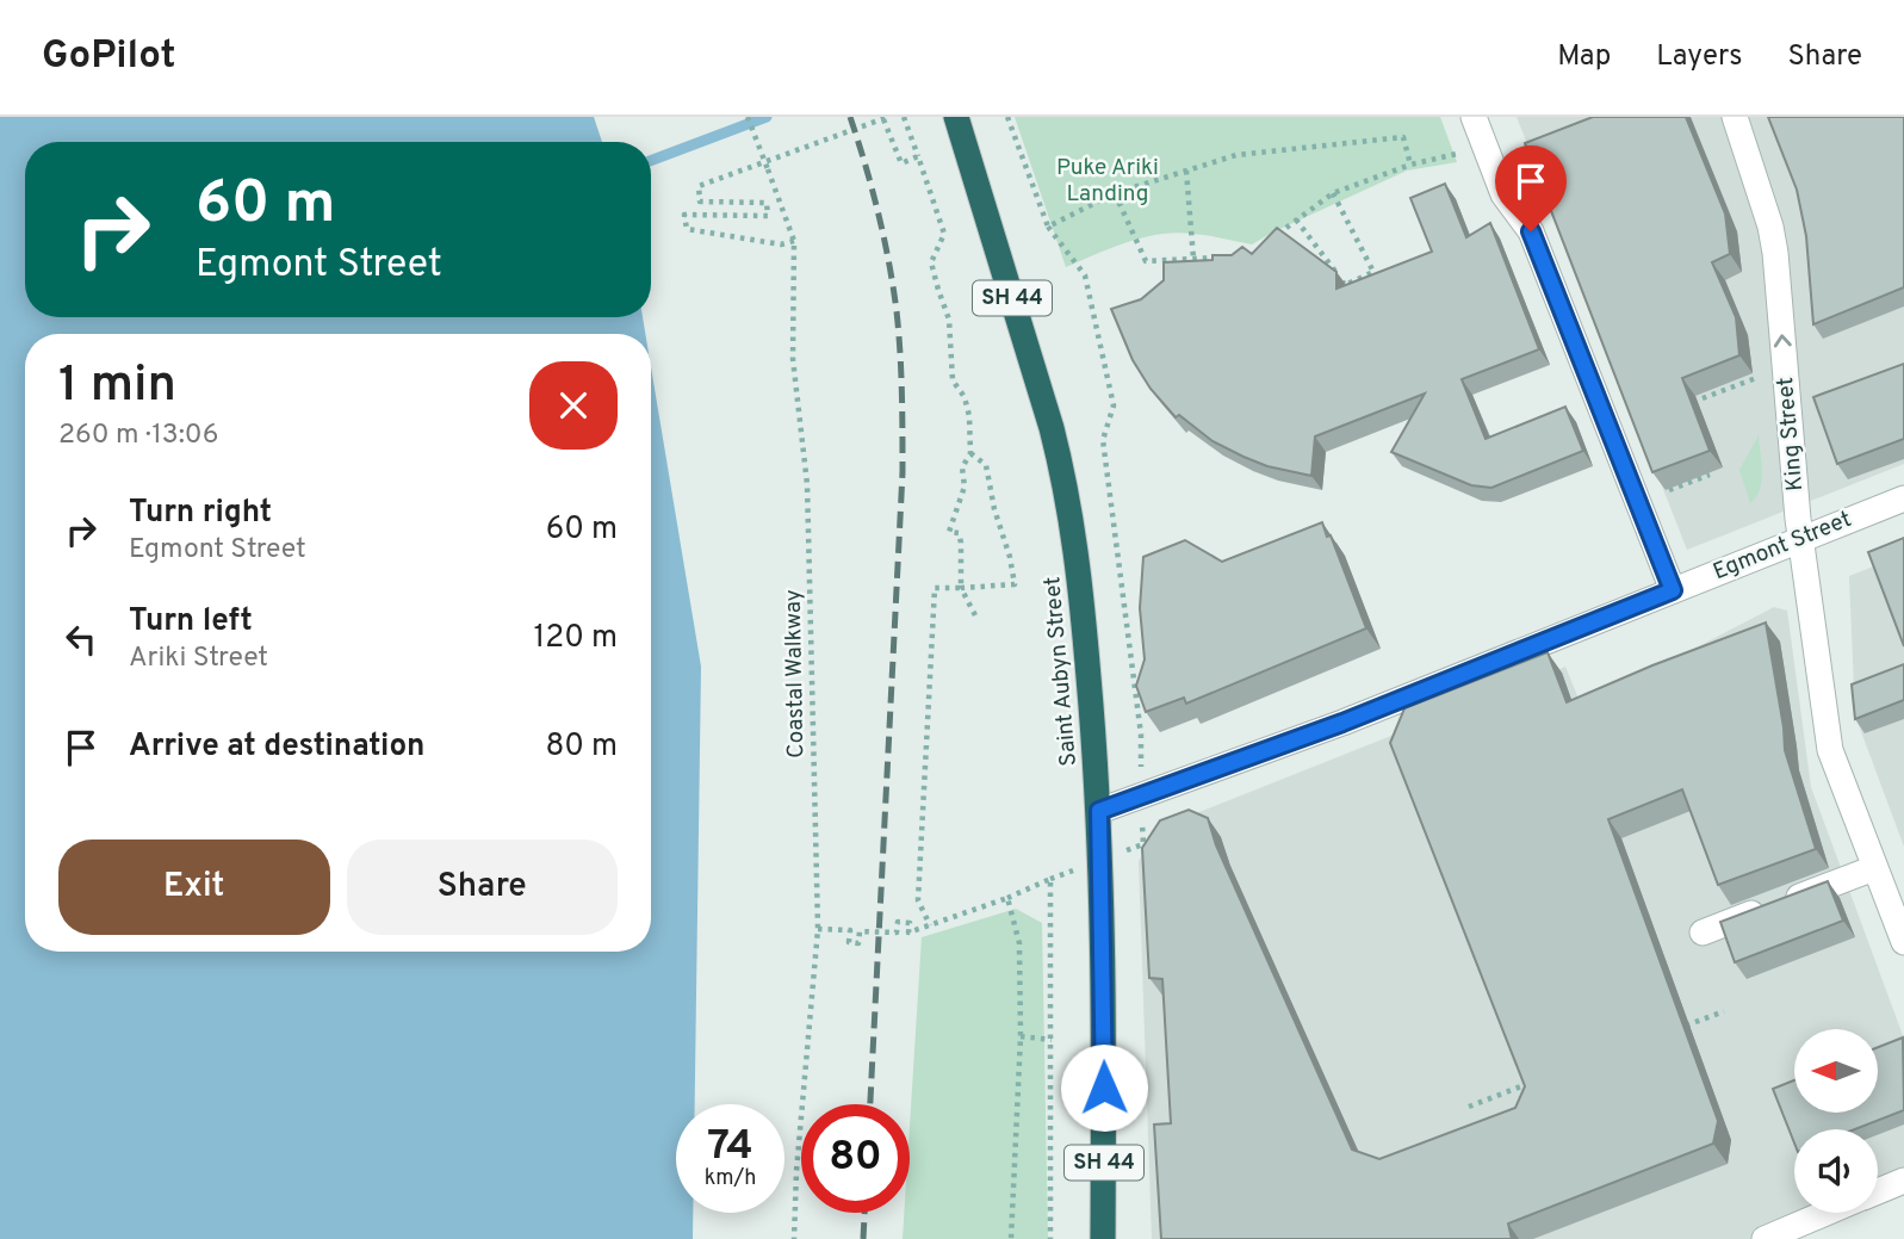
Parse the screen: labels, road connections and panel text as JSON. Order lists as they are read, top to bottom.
{
  "streets": {
    "highway": ["SH 44", "Saint Aubyn Street"],
    "street": ["King Street", "Egmont Street"],
    "path": ["Coastal Walkway"]
  },
  "crossings": [
    ["King Street", "Egmont Street"],
    ["Egmont Street", "Saint Aubyn Street"]
  ],
  "parks": ["Puke Ariki Landing"],
  "north": "left",
  "page": {
    "header": "GoPilot",
    "nav": ["Map", "Layers", "Share"],
    "turn": ["60 m", "Egmont Street"],
    "heading": ["1 min", "260 m · 13:06"],
    "list": [
      {
        "name": "Turn right",
        "note": "Egmont Street",
        "value": "60 m"
      },
      {
        "name": "Turn left",
        "note": "Ariki Street",
        "value": "120 m"
      },
      {
        "name": "Arrive at destination",
        "value": "80 m"
      }
    ],
    "buttons": ["Exit", "Share"],
    "speed": "74 km/h",
    "limit": "80"
  }
}
